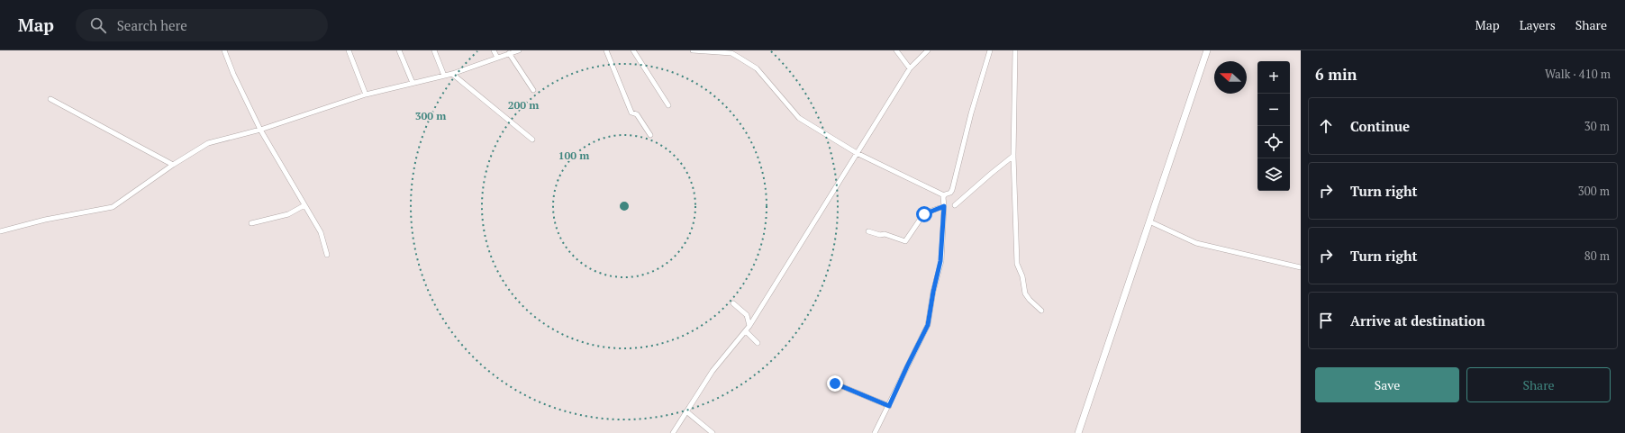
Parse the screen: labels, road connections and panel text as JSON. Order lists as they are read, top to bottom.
{
  "north": "left",
  "page": {
    "header": "Map",
    "search": "Search here",
    "nav": ["Map", "Layers", "Share"],
    "heading": ["6 min", "Walk · 410 m"],
    "map_buttons": ["+", "−"],
    "list": [
      ["Continue", "30 m"],
      ["Turn right", "300 m"],
      ["Turn right", "80 m"],
      "Arrive at destination"
    ],
    "buttons": ["Save", "Share"]
  },
  "rings": ["200 m", "300 m", "100 m"]
}
